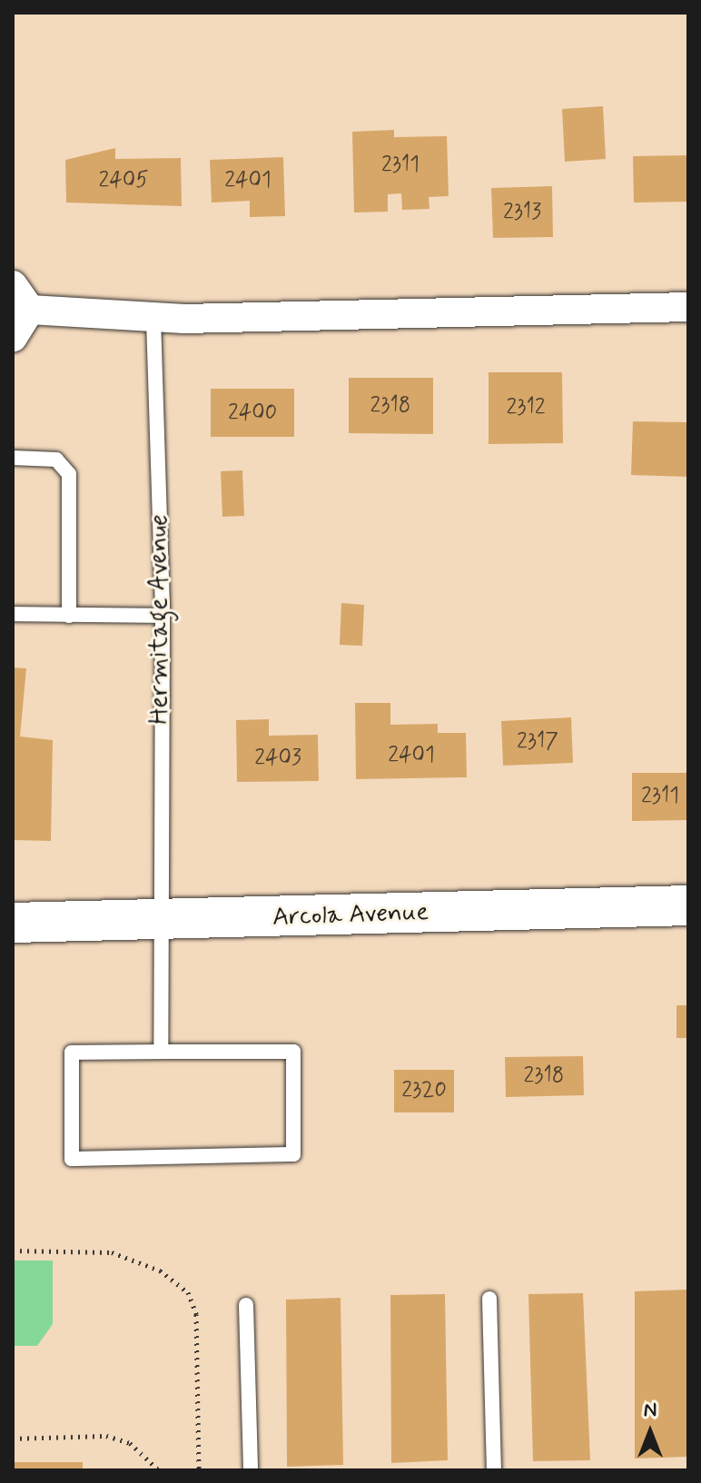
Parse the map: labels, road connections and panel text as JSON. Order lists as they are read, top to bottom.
{
  "streets": {
    "street": ["Arcola Avenue"],
    "lane": ["Hermitage Avenue"]
  },
  "crossings": [
    ["Hermitage Avenue", "Arcola Avenue"]
  ],
  "house_numbers": [
    "2311",
    "2405",
    "2401",
    "2313",
    "2318",
    "2312",
    "2400",
    "2317",
    "2401",
    "2403",
    "2311",
    "2318",
    "2320"
  ],
  "north": "top"
}
